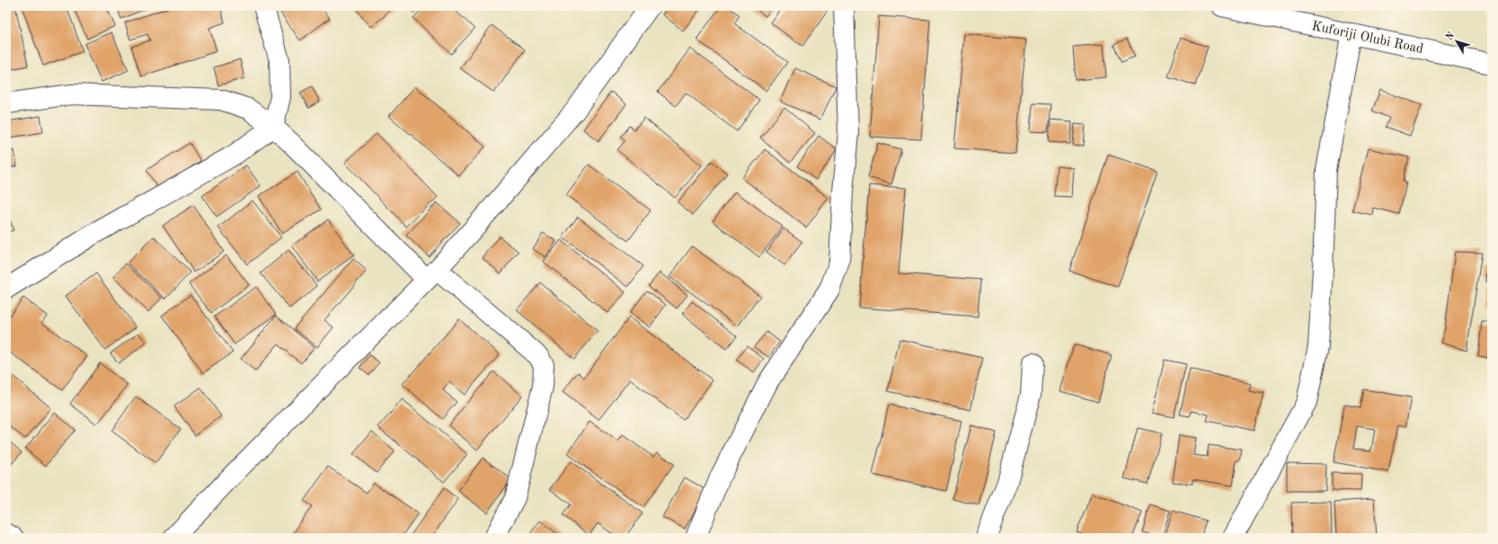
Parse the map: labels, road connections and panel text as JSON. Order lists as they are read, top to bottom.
{
  "streets": {
    "street": ["Kuforiji Olubi Road"]
  },
  "north": "top left"
}
